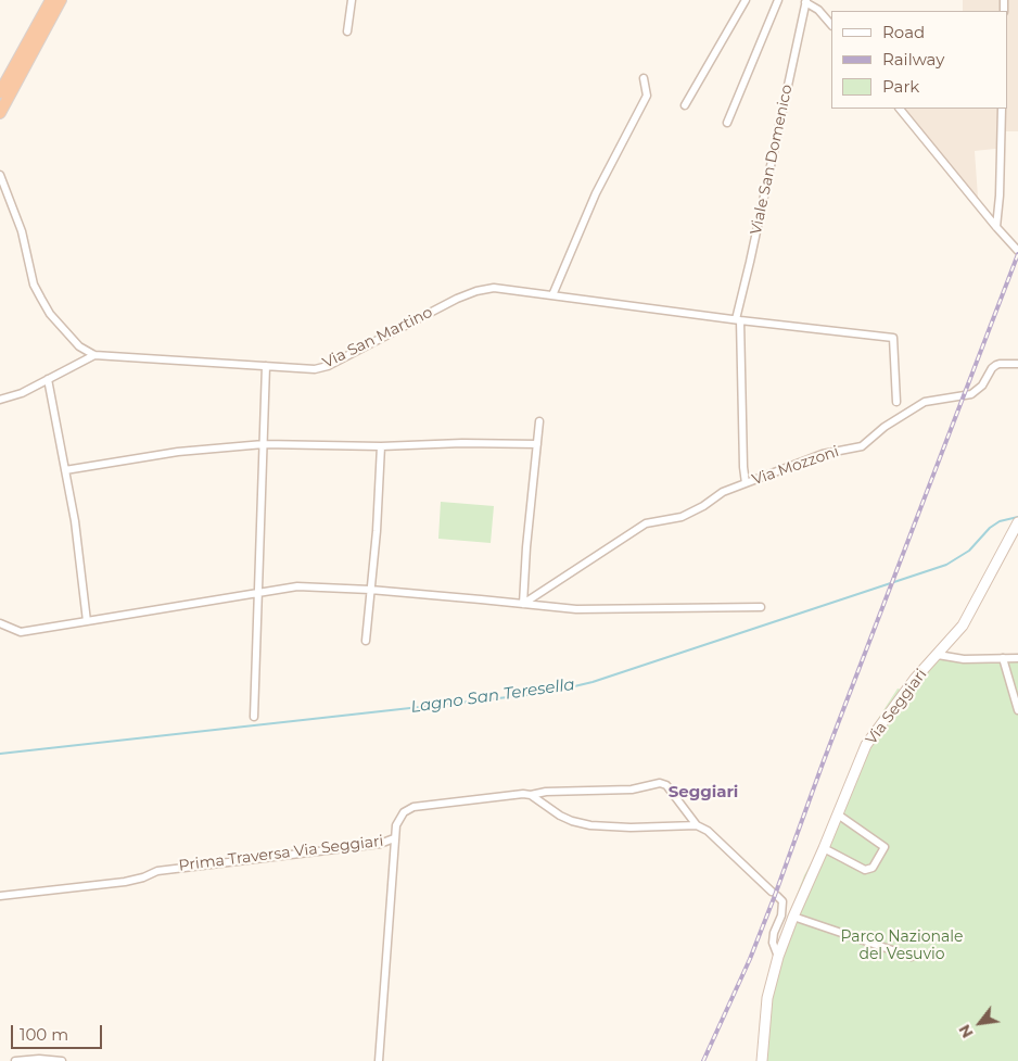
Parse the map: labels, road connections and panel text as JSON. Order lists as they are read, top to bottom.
{
  "streets": {
    "main road": ["Via Seggiari"],
    "street": [
      "Viale San Domenico",
      "Via San Martino",
      "Via Mozzoni",
      "Prima Traversa Via Seggiari"
    ]
  },
  "crossings": [
    ["Viale San Domenico", "Via San Martino"],
    ["Viale San Domenico", "Via Mozzoni"],
    ["Via San Martino", "Via Mozzoni"]
  ],
  "districts": ["Seggiari"],
  "water": ["Lagno San Teresella"],
  "parks": ["Parco Nazionale del Vesuvio"],
  "legend": ["Road", "Railway", "Park"],
  "scale_bar": "100 m",
  "north": "bottom left"
}
